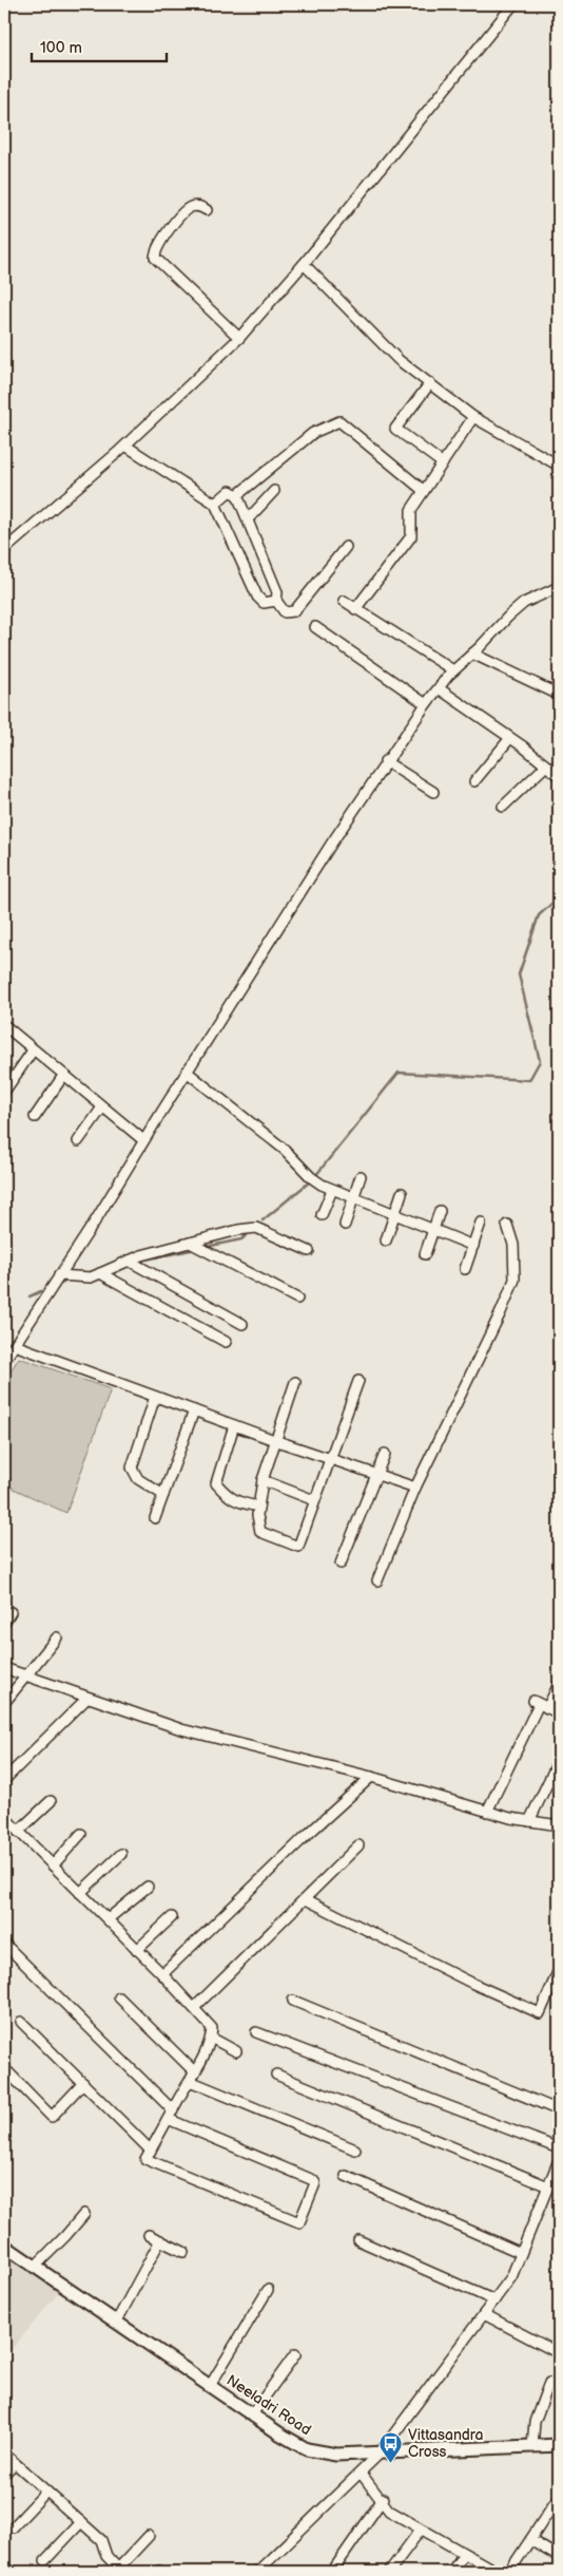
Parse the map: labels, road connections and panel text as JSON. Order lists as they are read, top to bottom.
{
  "streets": {
    "main road": ["Neeladri Road"]
  },
  "places": {
    "bus stop": ["Vittasandra Cross"]
  },
  "scale_bar": "100 m"
}
